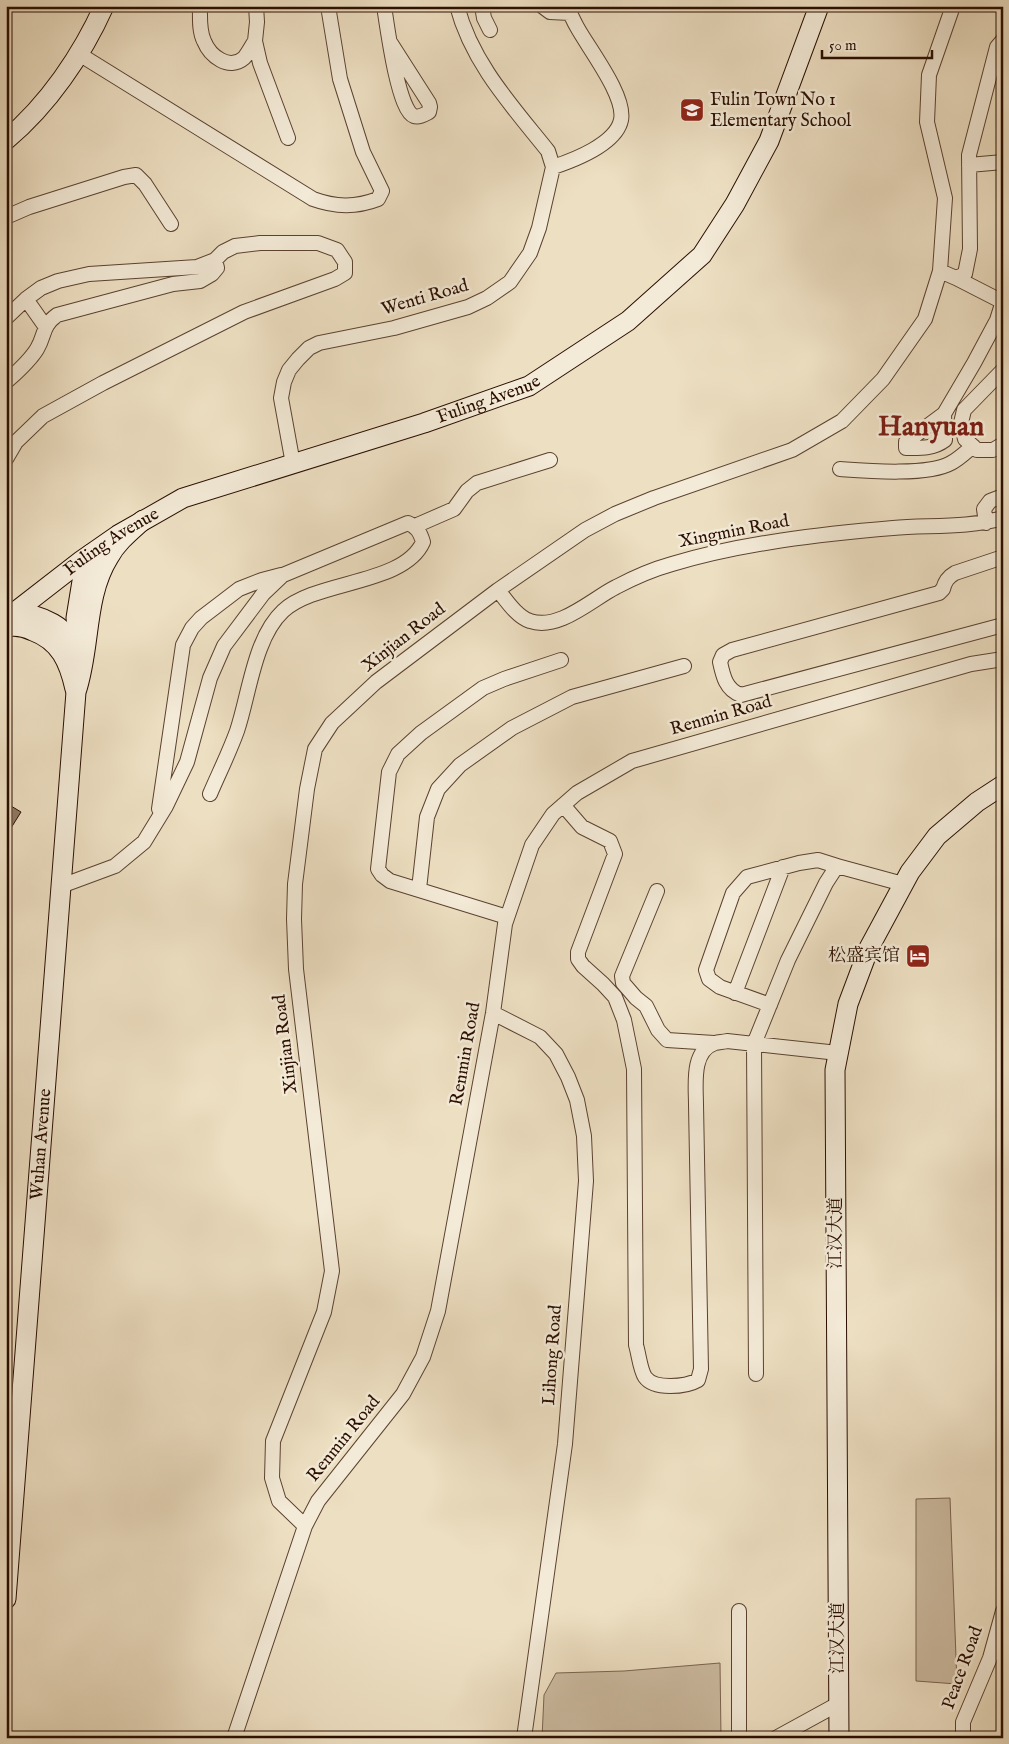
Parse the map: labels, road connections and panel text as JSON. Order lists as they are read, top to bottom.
{
  "streets": {
    "main road": ["Fuling Avenue", "Wuhan Avenue", "江汉大道"],
    "street": [
      "Wenti Road",
      "Xingmin Road",
      "Xinjian Road",
      "Renmin Road",
      "Lihong Road",
      "Peace Road"
    ]
  },
  "crossings": [
    ["Wenti Road", "Fuling Avenue"],
    ["Xingmin Road", "Xinjian Road"],
    ["Xinjian Road", "Renmin Road"],
    ["Renmin Road", "Lihong Road"]
  ],
  "districts": ["Hanyuan"],
  "places": {
    "school or university": ["Fulin Town No 1 Elementary School"],
    "hotel": ["松盛宾馆"]
  },
  "scale_bar": "50 m"
}
